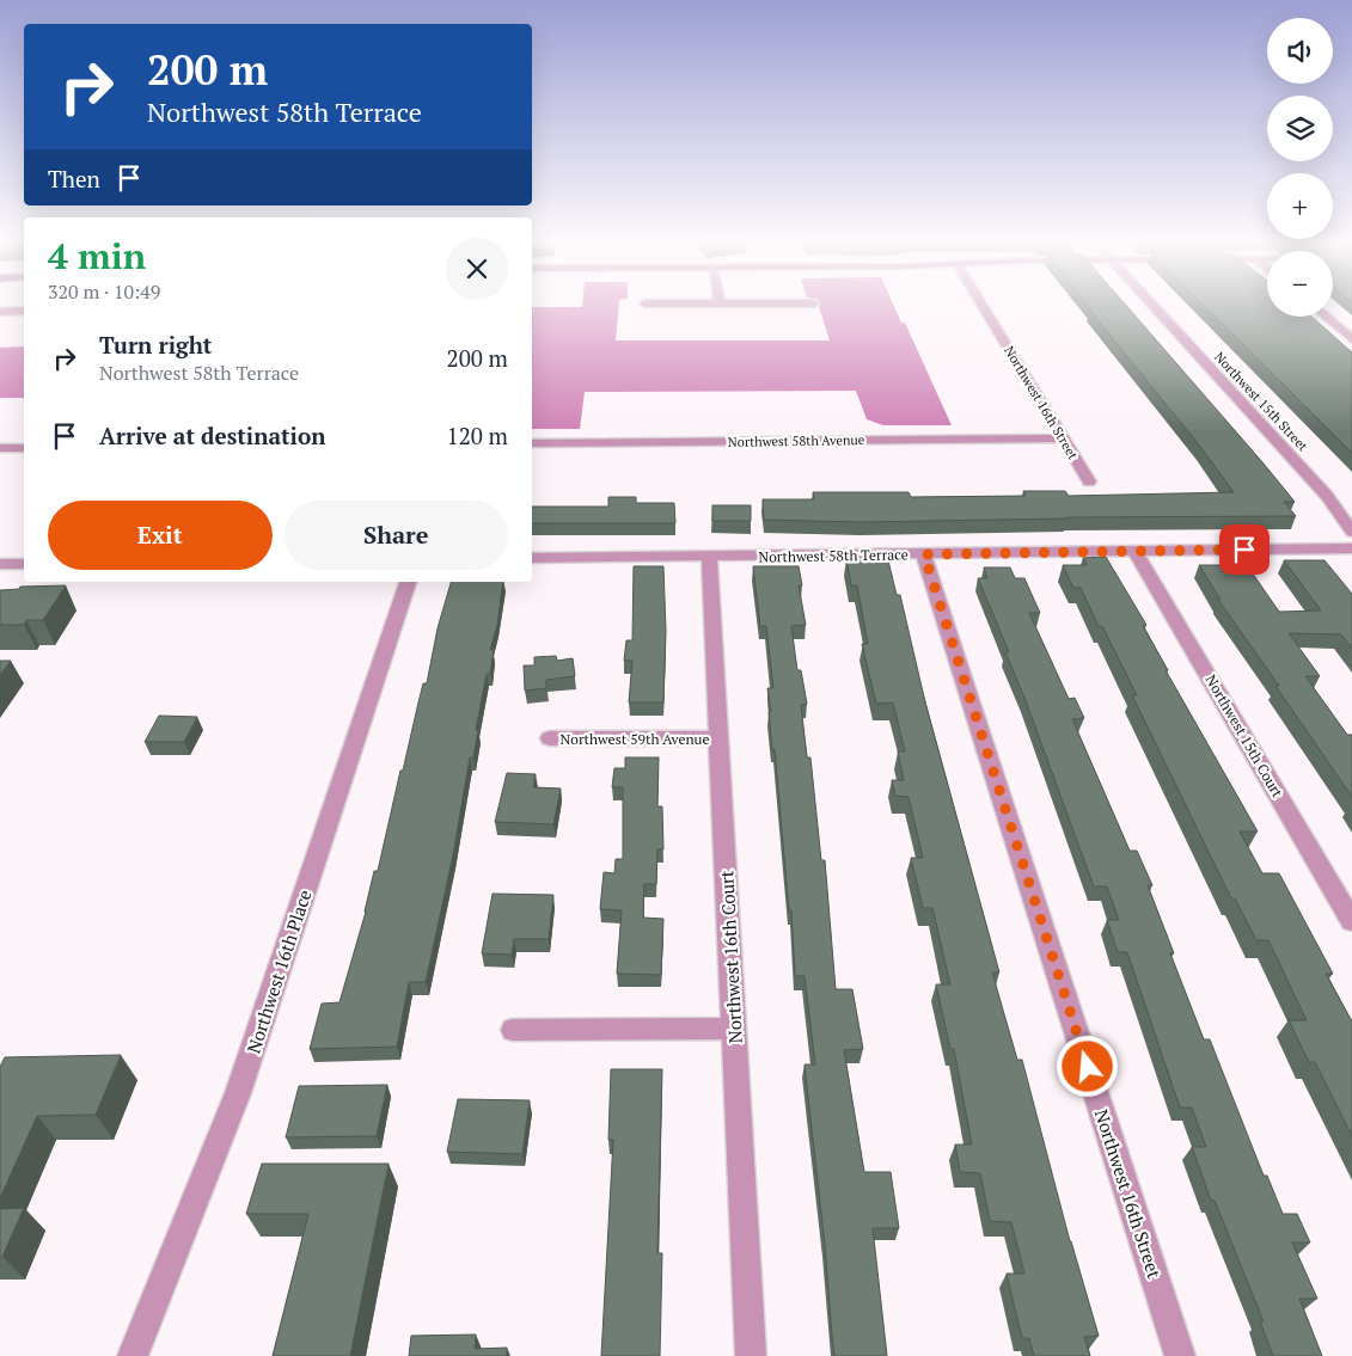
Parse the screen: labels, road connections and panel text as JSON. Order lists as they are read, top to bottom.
{
  "streets": {
    "street": [
      "Northwest 15th Street",
      "Northwest 16th Street",
      "Northwest 58th Avenue",
      "Northwest 58th Terrace",
      "Northwest 15th Court",
      "Northwest 59th Avenue",
      "Northwest 16th Court",
      "Northwest 16th Place"
    ]
  },
  "crossings": [
    ["Northwest 16th Street", "Northwest 58th Avenue"],
    ["Northwest 16th Street", "Northwest 58th Terrace"],
    ["Northwest 58th Terrace", "Northwest 15th Court"],
    ["Northwest 58th Terrace", "Northwest 16th Court"],
    ["Northwest 59th Avenue", "Northwest 16th Court"]
  ],
  "page": {
    "map_buttons": ["+", "−"],
    "turn": ["200 m", "Northwest 58th Terrace"],
    "then": "Then",
    "heading": ["4 min", "320 m · 10:49"],
    "list": [
      {
        "name": "Turn right",
        "note": "Northwest 58th Terrace",
        "value": "200 m"
      },
      {
        "name": "Arrive at destination",
        "value": "120 m"
      }
    ],
    "buttons": ["Exit", "Share"]
  }
}
